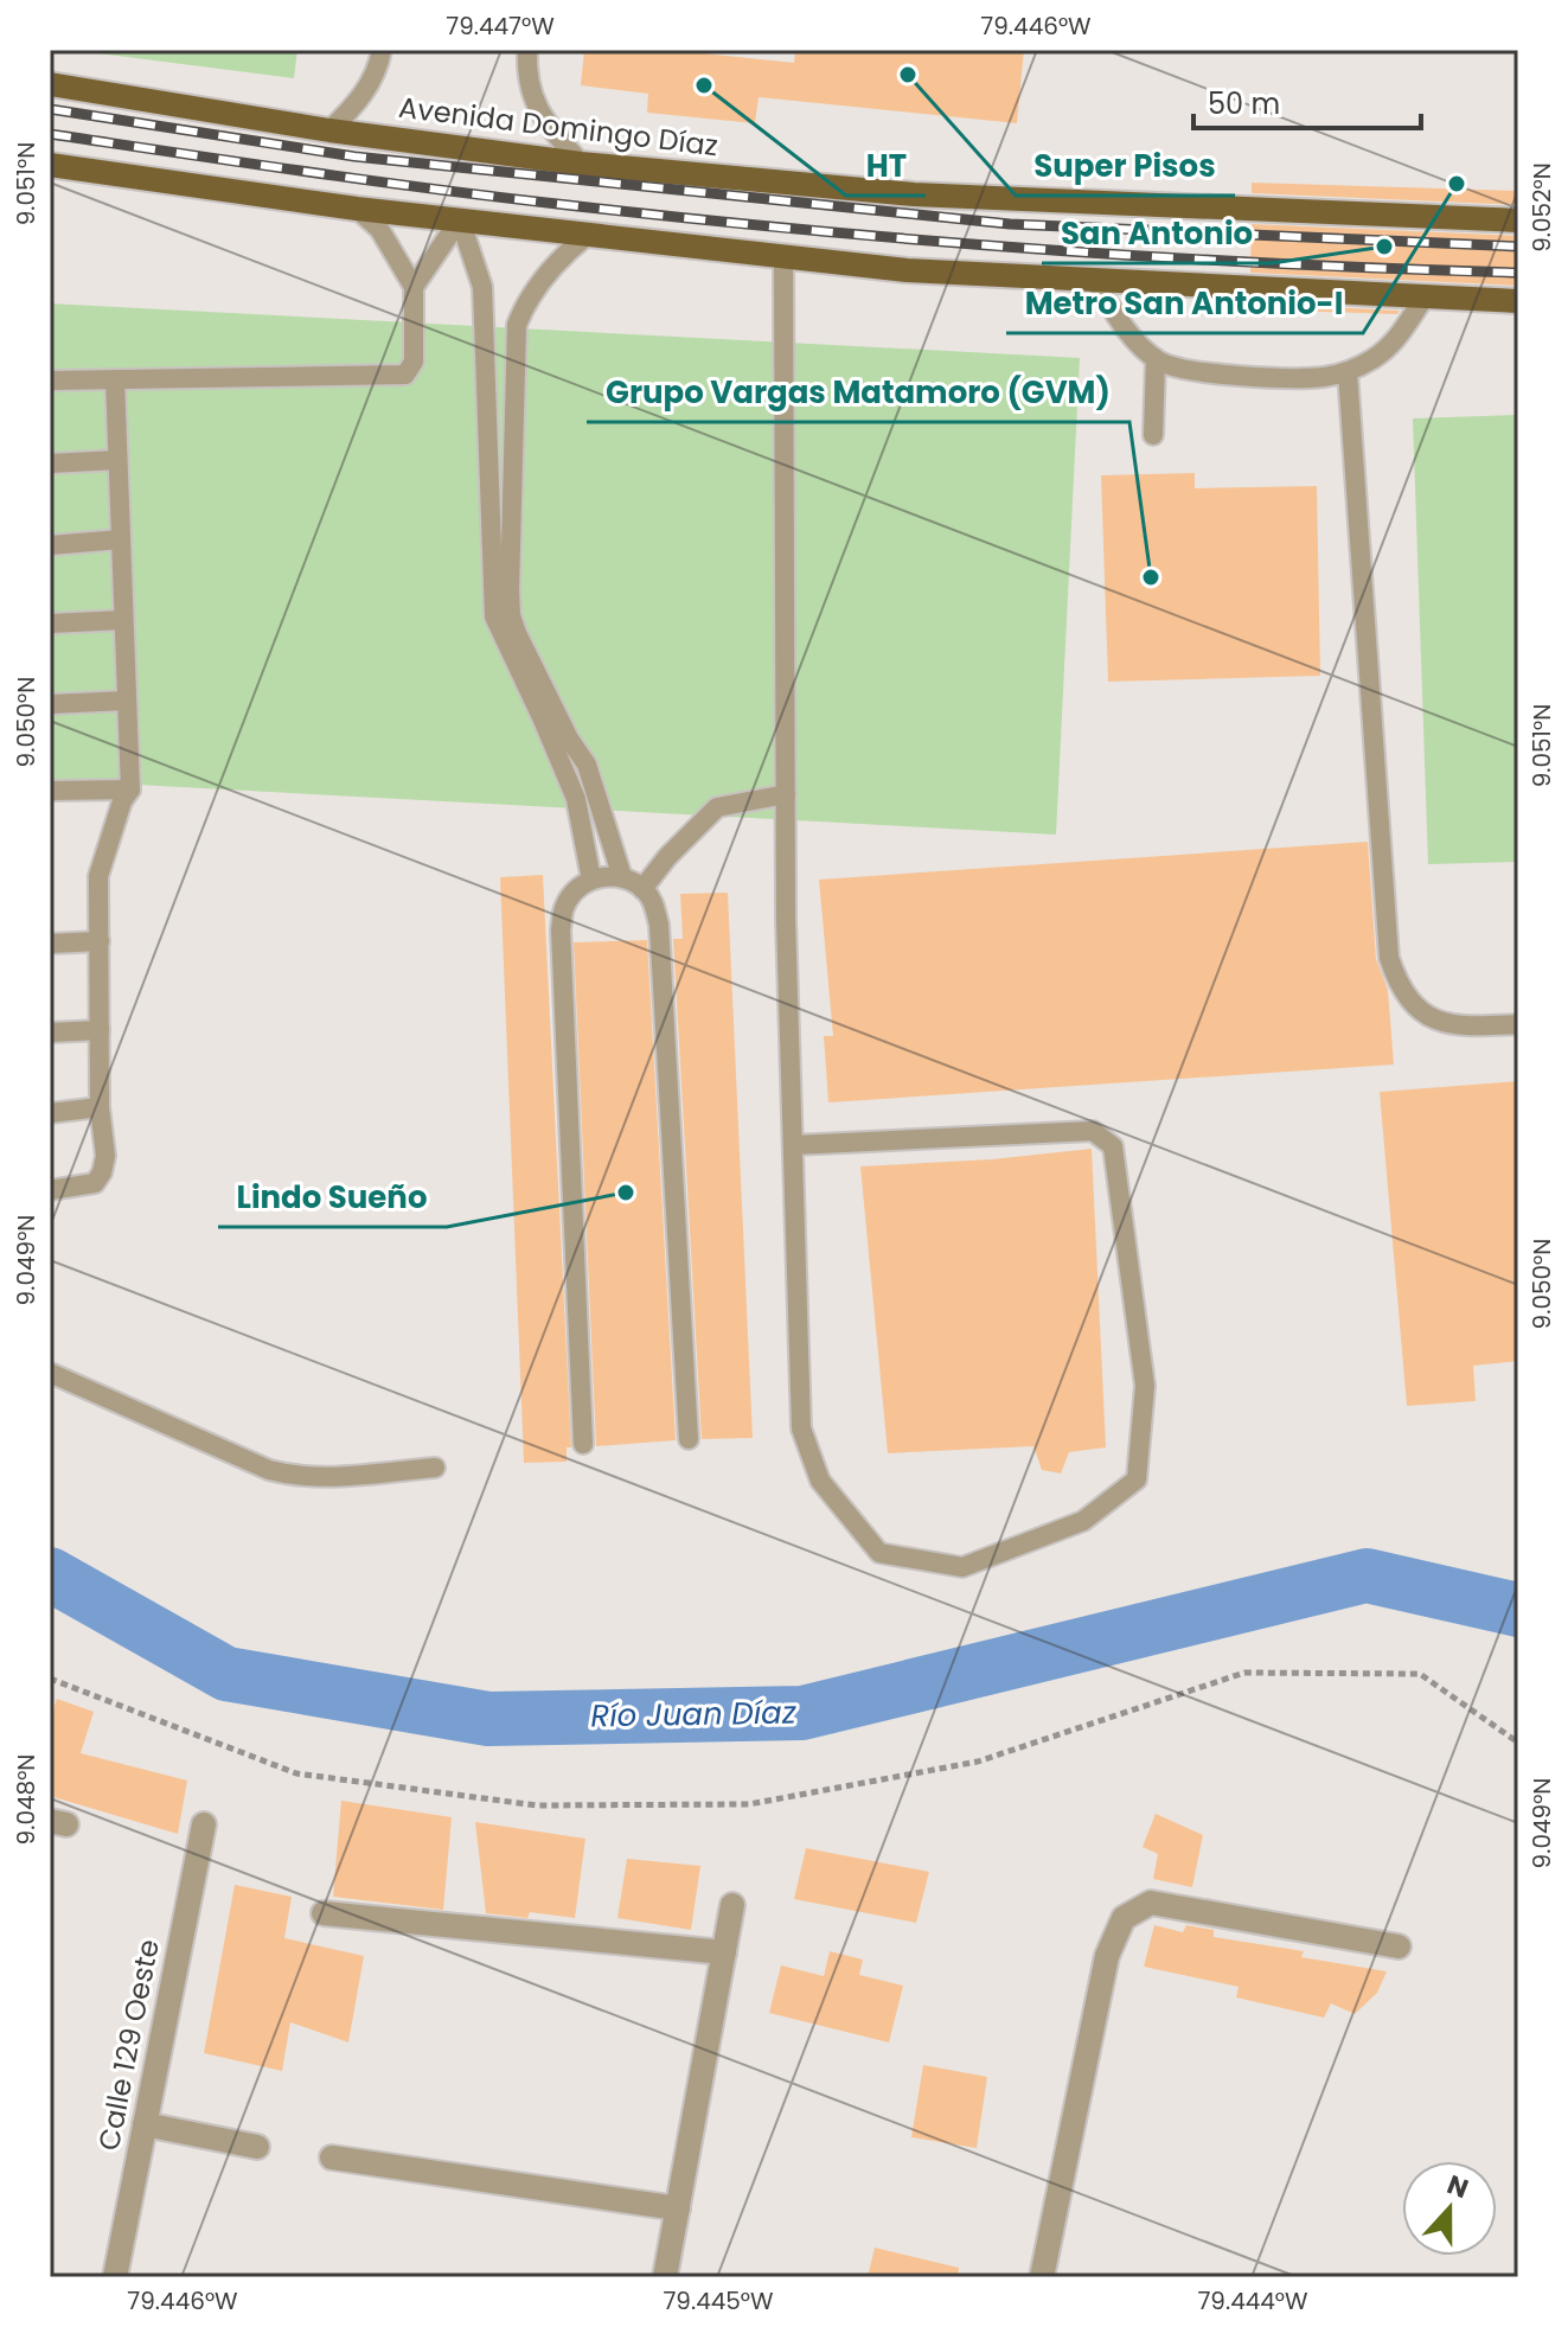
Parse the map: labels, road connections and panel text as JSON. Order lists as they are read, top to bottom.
{
  "streets": {
    "main road": ["Avenida Domingo Díaz"],
    "street": ["Calle 129 Oeste"]
  },
  "water": ["Río Juan Díaz"],
  "places": [
    "Super Pisos",
    "HT",
    "Metro San Antonio-I",
    "San Antonio",
    "Grupo Vargas Matamoro (GVM)",
    "Lindo Sueño"
  ],
  "scale_bar": "50 m",
  "north": "top",
  "coordinates": [
    "79.447°W",
    "79.446°W",
    "9.051°N",
    "9.052°N",
    "9.050°N",
    "9.049°N",
    "9.048°N",
    "79.445°W",
    "79.444°W"
  ]
}
